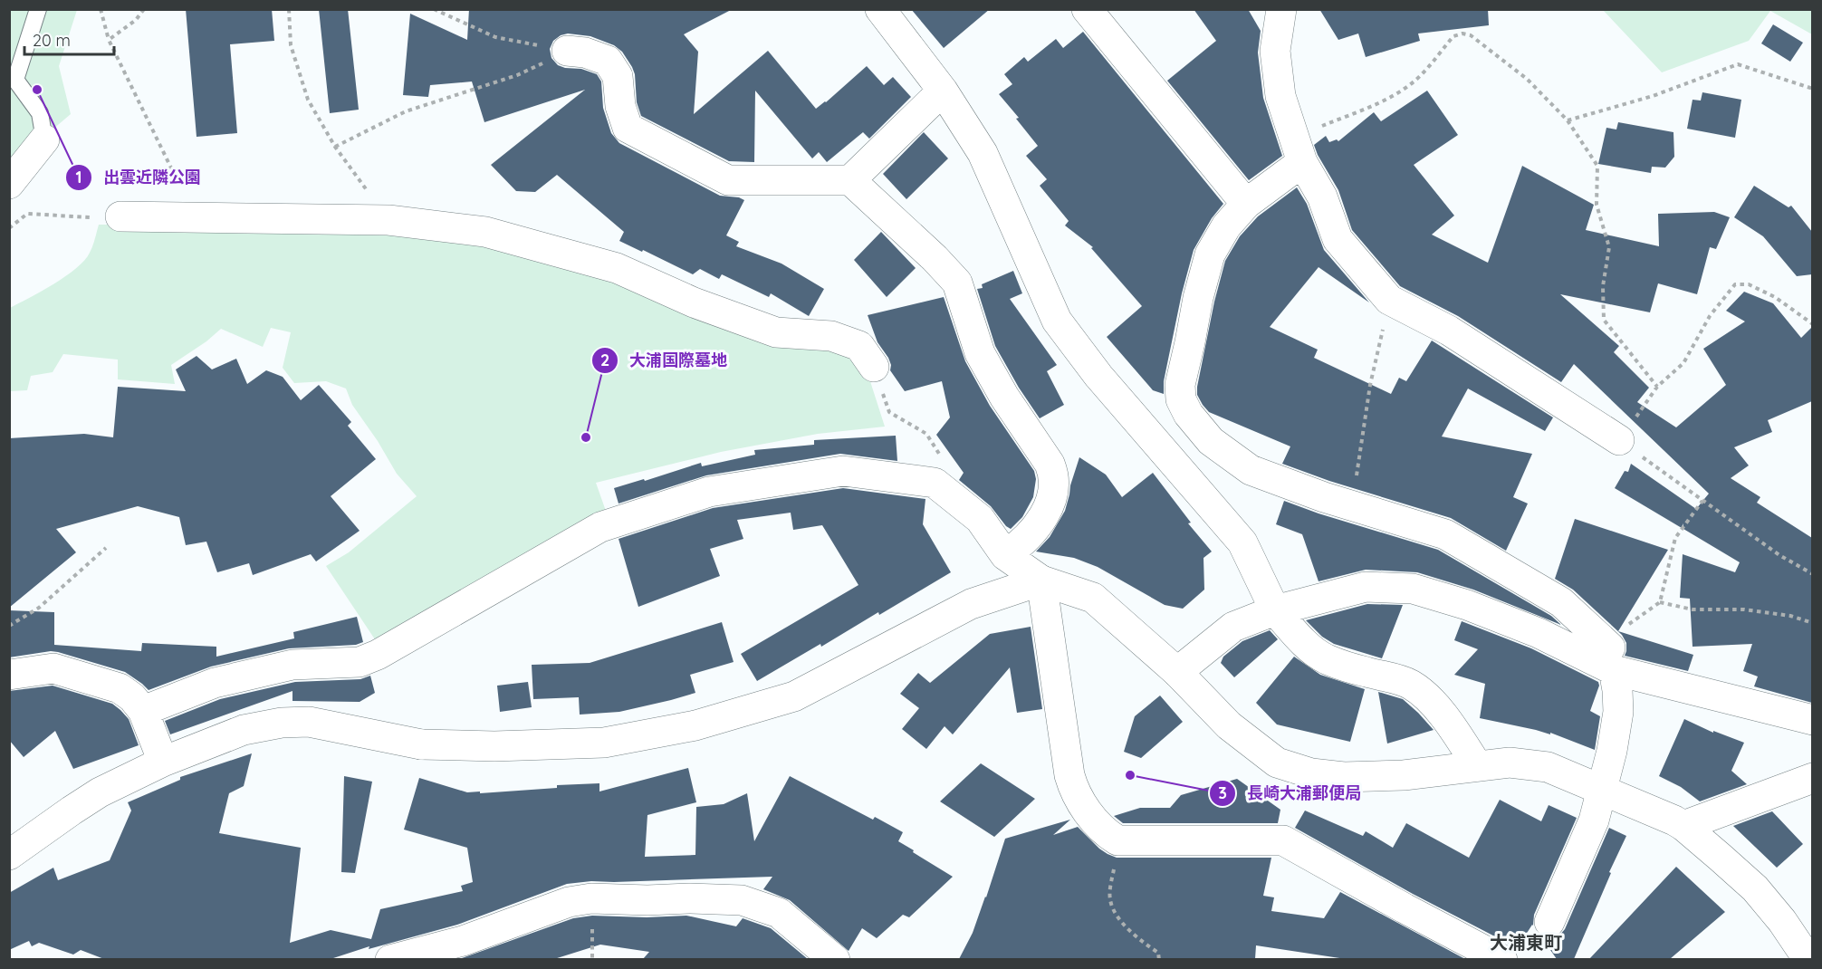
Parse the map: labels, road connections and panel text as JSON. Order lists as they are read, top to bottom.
{
  "districts": ["大浦東町"],
  "places": ["出雲近隣公園", "大浦国際墓地", "長崎大浦郵便局"],
  "scale_bar": "20 m"
}
